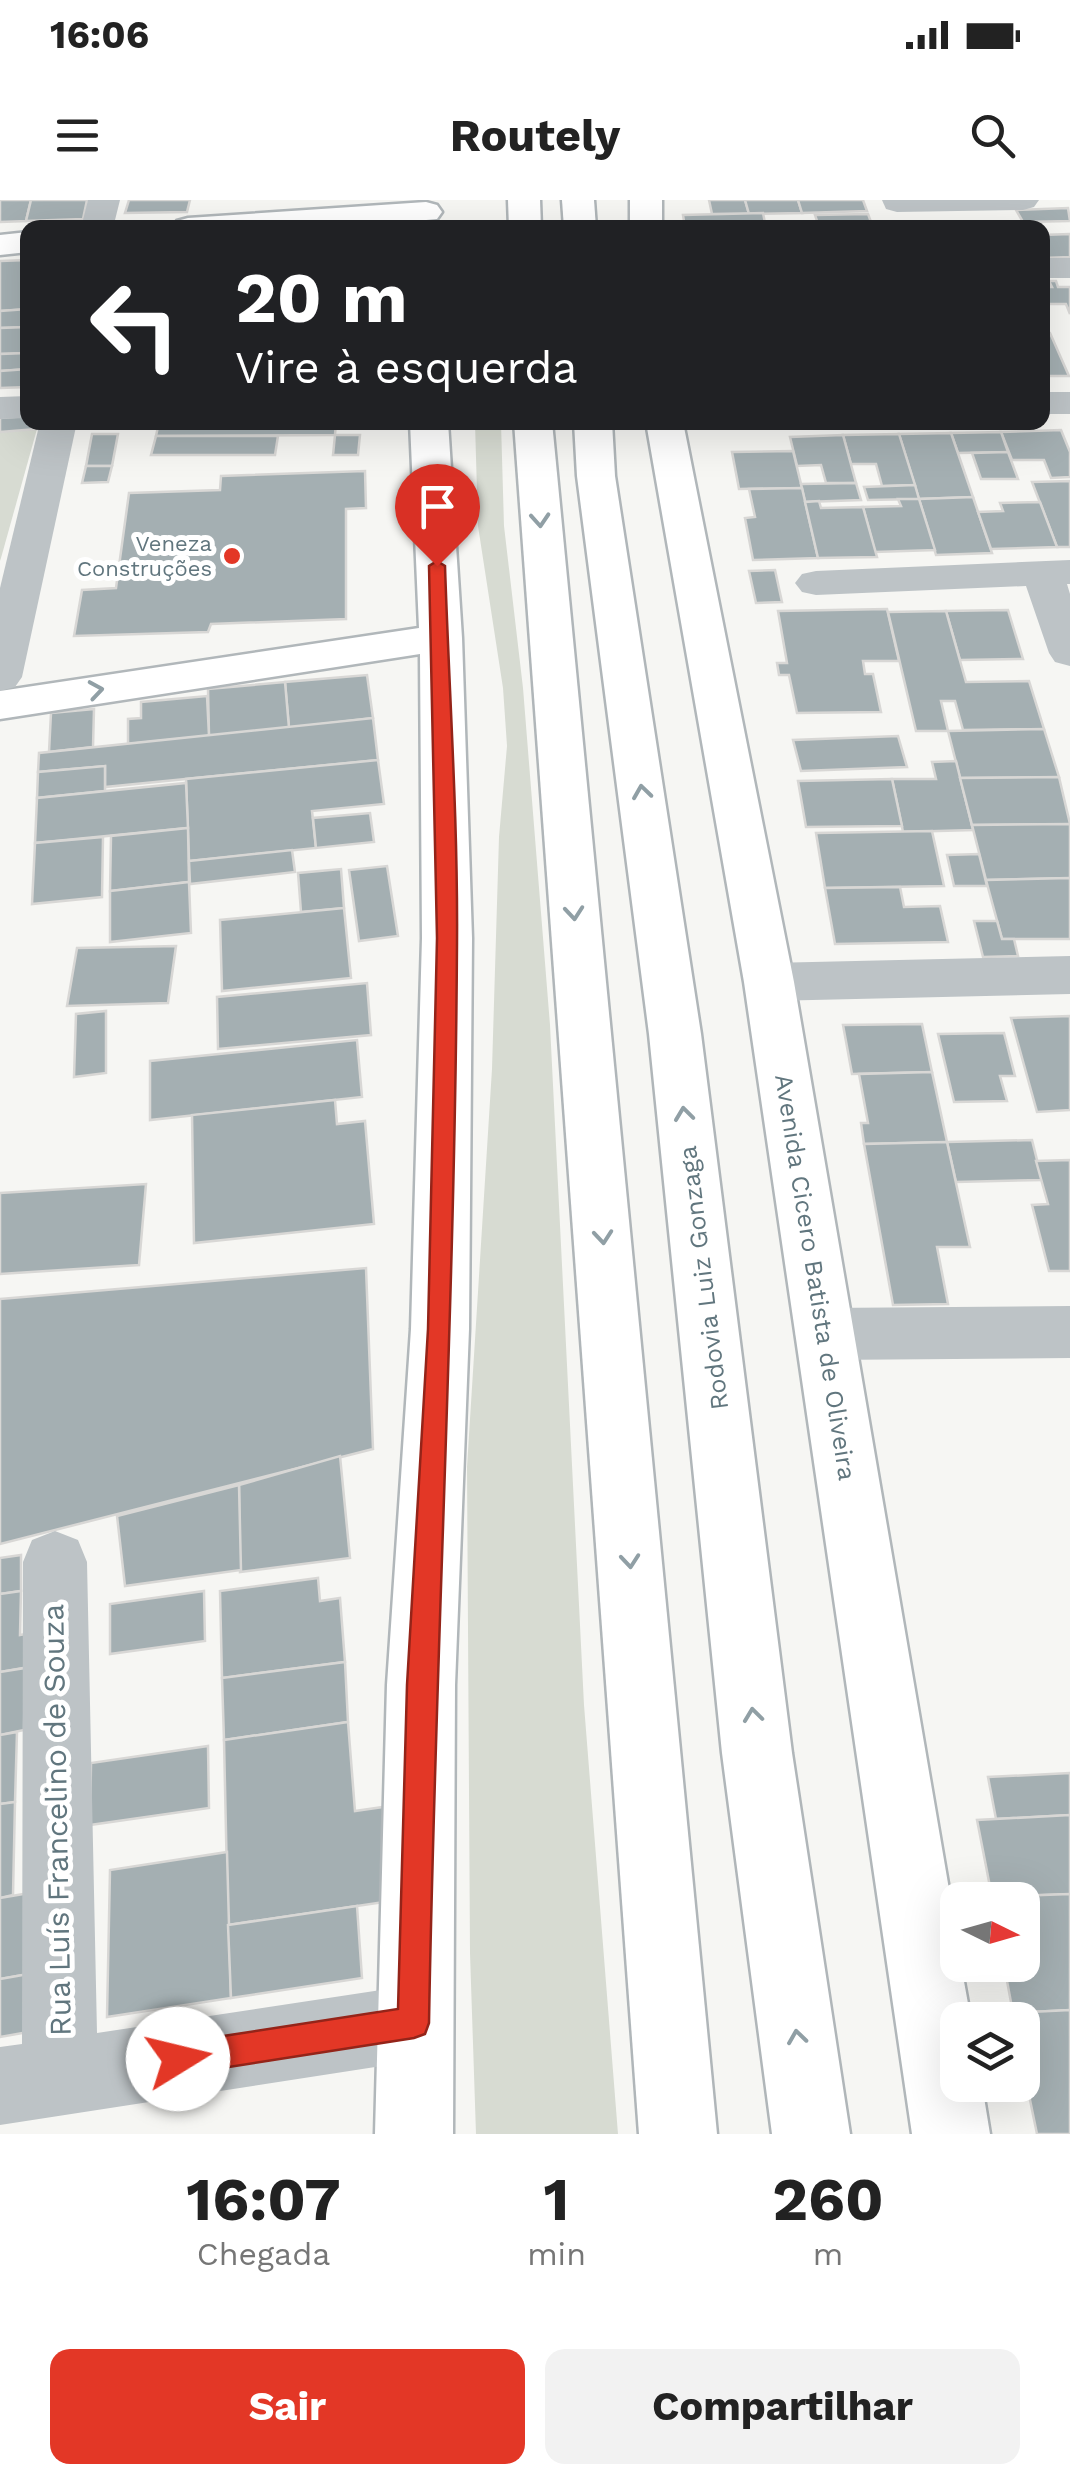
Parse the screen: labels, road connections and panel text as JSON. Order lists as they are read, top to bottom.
{
  "streets": {
    "main road": ["Avenida Cicero Batista de Oliveira", "Rodovia Luiz Gonzaga"],
    "street": ["Rua Luís Francelino de Souza"]
  },
  "places": ["Veneza Construções"],
  "north": "right",
  "page": {
    "status": "16:06",
    "header": "Routely",
    "turn": ["20 m", "Vire à esquerda"],
    "eta": [
      "16:07",
      "Chegada",
      "1",
      "min",
      "260",
      "m"
    ],
    "buttons": ["Sair", "Compartilhar"]
  }
}
